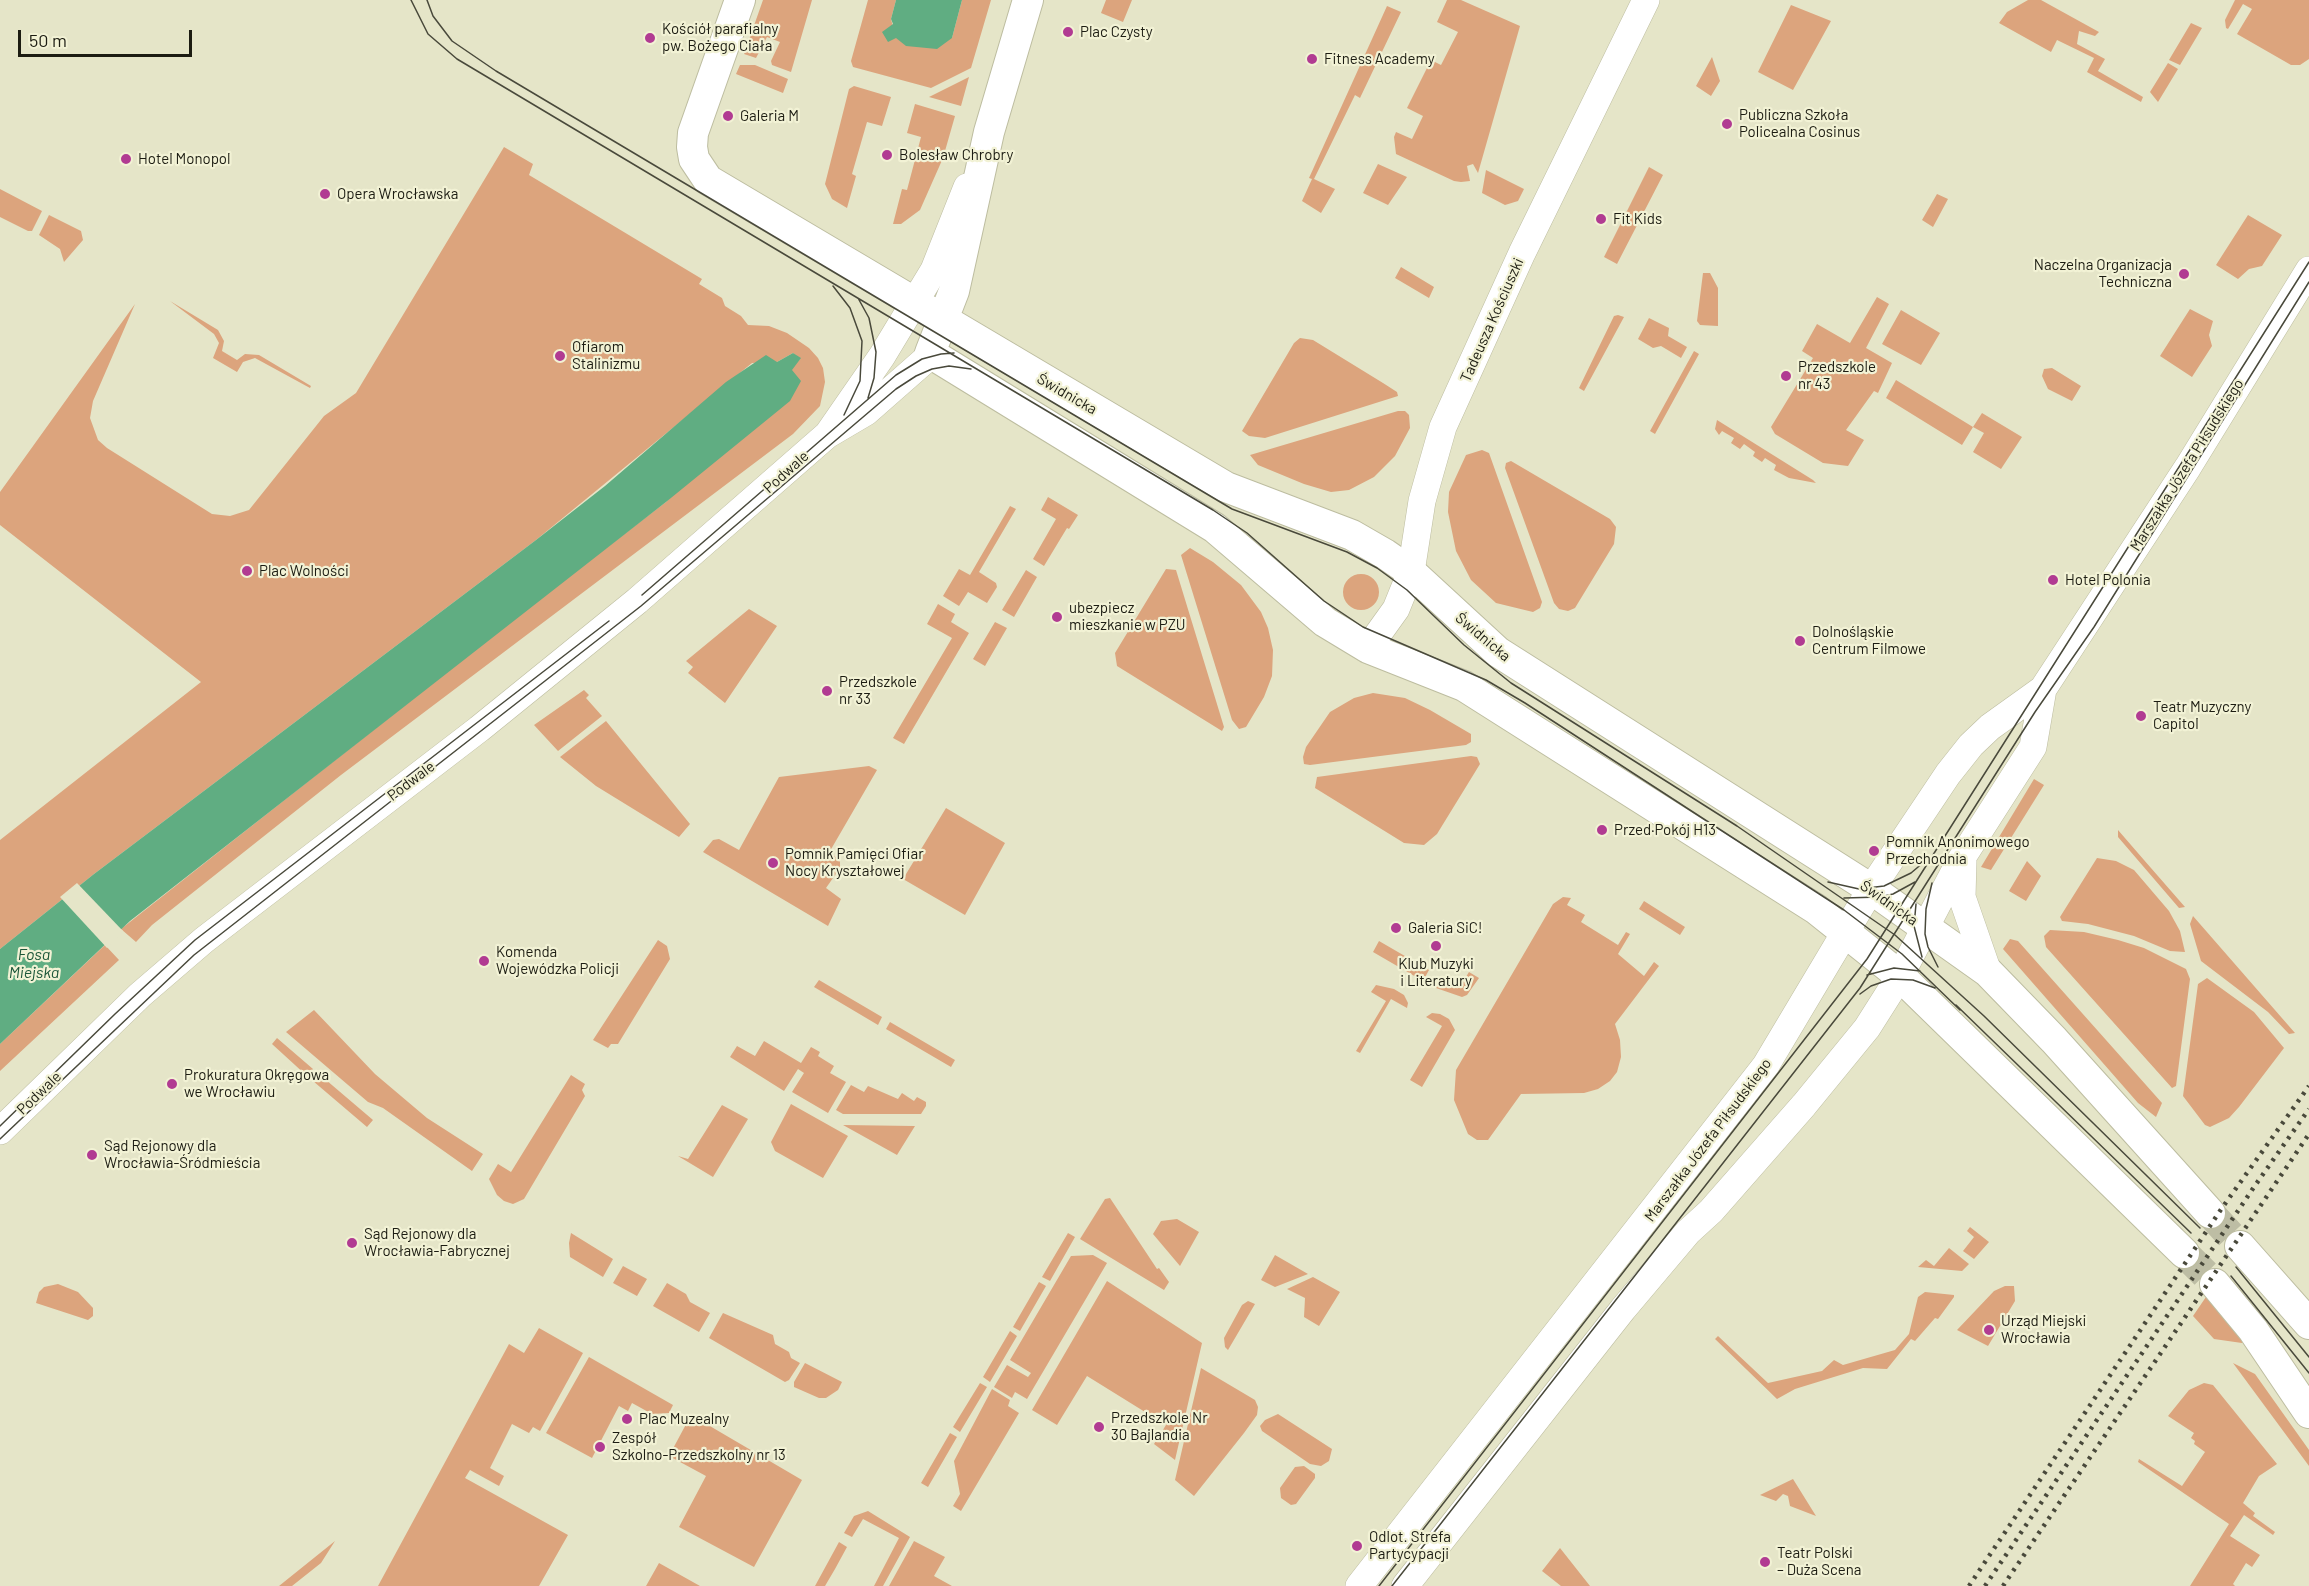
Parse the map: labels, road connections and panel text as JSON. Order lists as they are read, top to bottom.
{
  "streets": {
    "main road": ["Świdnicka", "Podwale"],
    "street": ["Tadeusza Kościuszki", "Marszałka Józefa Piłsudskiego"]
  },
  "crossings": [
    ["Tadeusza Kościuszki", "Świdnicka"],
    ["Świdnicka", "Marszałka Józefa Piłsudskiego"],
    ["Świdnicka", "Podwale"]
  ],
  "water": ["Fosa Miejska"],
  "places": [
    "Plac Czysty",
    "Kościół parafialny pw. Bożego Ciała",
    "Fitness Academy",
    "Galeria M",
    "Publiczna Szkoła Policealna Cosinus",
    "Bolesław Chrobry",
    "Hotel Monopol",
    "Opera Wrocławska",
    "Fit Kids",
    "Naczelna Organizacja Techniczna",
    "Ofiarom Stalinizmu",
    "Przedszkole nr 43",
    "Plac Wolności",
    "Hotel Polonia",
    "ubezpiecz mieszkanie w PZU",
    "Dolnośląskie Centrum Filmowe",
    "Przedszkole nr 33",
    "Teatr Muzyczny Capitol",
    "Przed·Pokój H13",
    "Pomnik Anonimowego Przechodnia",
    "Pomnik Pamięci Ofiar Nocy Kryształowej",
    "Galeria SiC!",
    "Klub Muzyki i Literatury",
    "Komenda Wojewódzka Policji",
    "Prokuratura Okręgowa we Wrocławiu",
    "Sąd Rejonowy dla Wrocławia-Śródmieścia",
    "Sąd Rejonowy dla Wrocławia-Fabrycznej",
    "Urząd Miejski Wrocławia",
    "Plac Muzealny",
    "Przedszkole Nr 30 Bajlandia",
    "Zespół Szkolno-Przedszkolny nr 13",
    "Odlot. Strefa Partycypacji",
    "Teatr Polski – Duża Scena"
  ],
  "scale_bar": "50 m"
}
